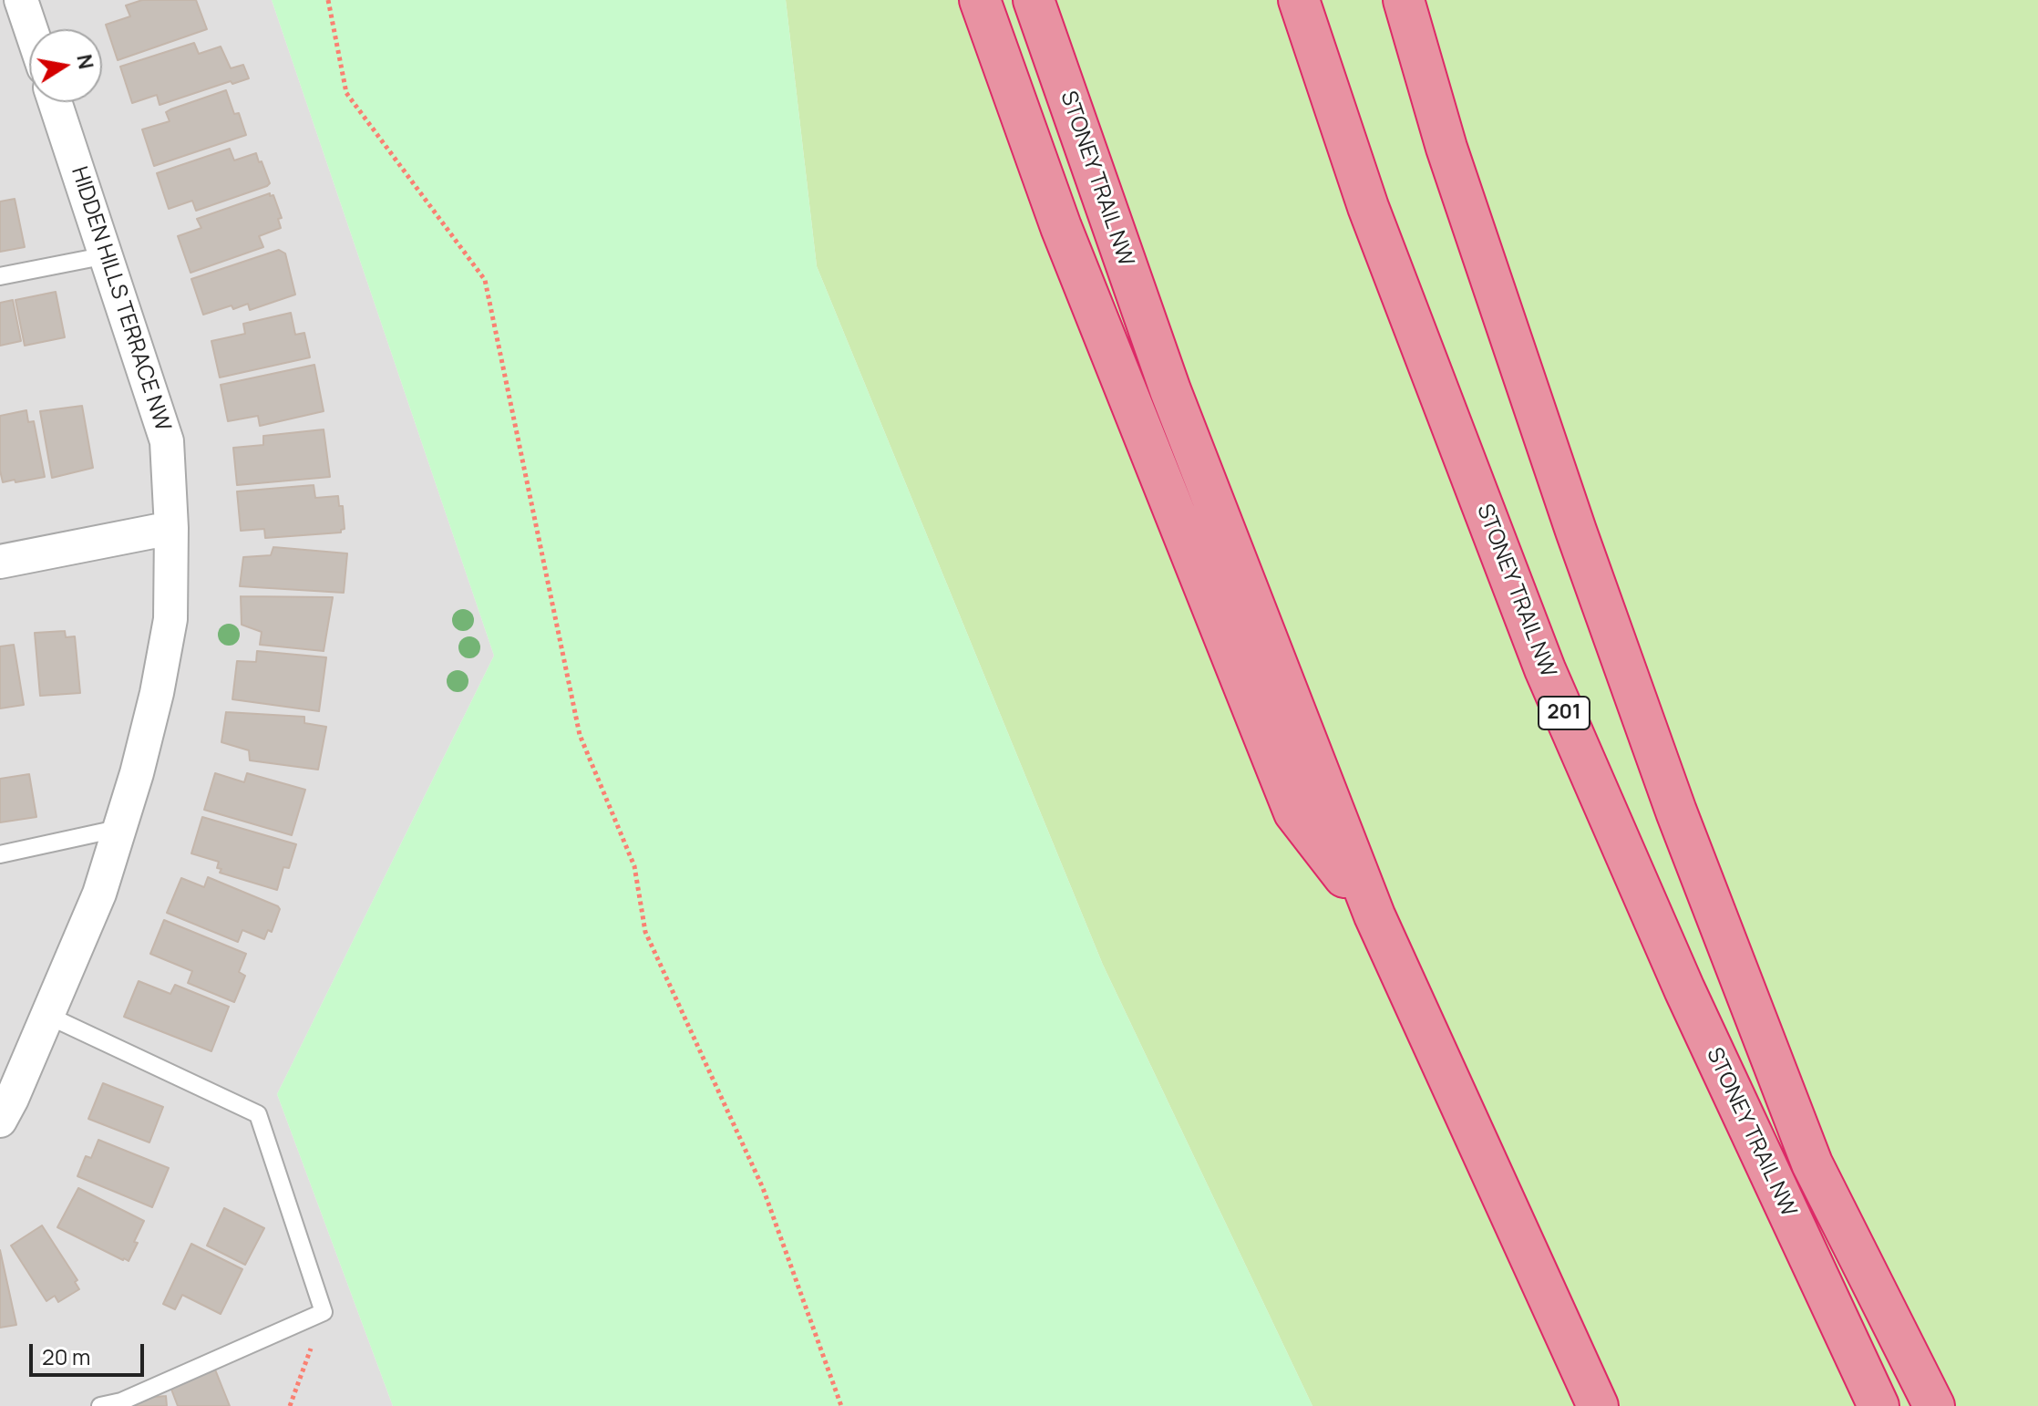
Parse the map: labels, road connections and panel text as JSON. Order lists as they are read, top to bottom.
{
  "streets": {
    "highway": ["STONEY TRAIL NW", "201"],
    "street": ["HIDDEN HILLS TERRACE NW"]
  },
  "scale_bar": "20 m",
  "north": "right"
}
